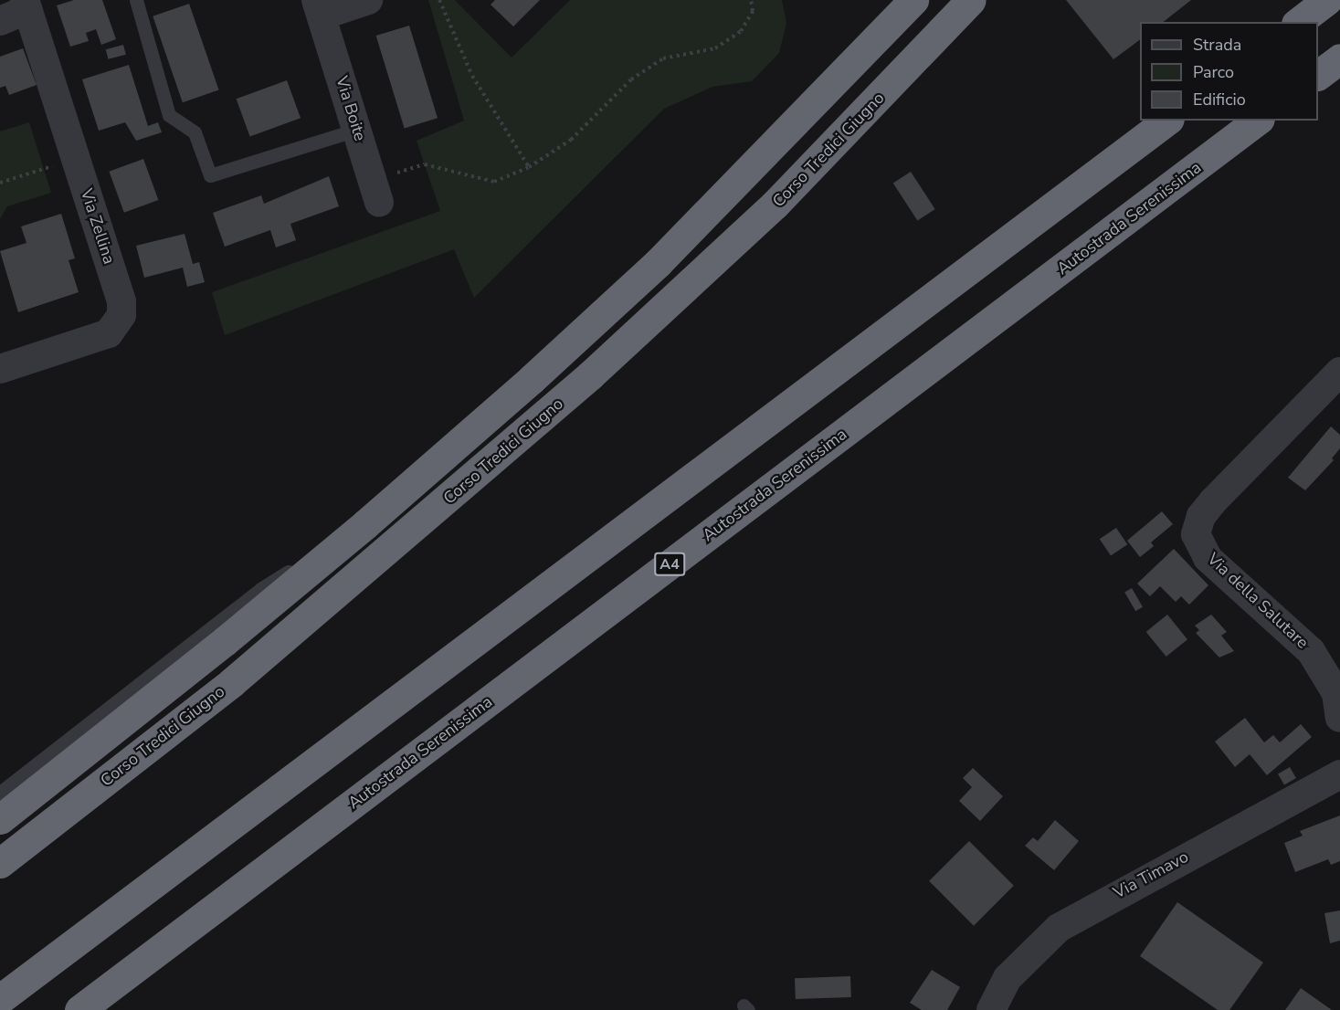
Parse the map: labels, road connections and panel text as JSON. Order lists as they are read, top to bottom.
{
  "streets": {
    "highway": ["Corso Tredici Giugno", "Autostrada Serenissima", "A4"],
    "street": [
      "Via Boite",
      "Via Zellina",
      "Via della Salutare",
      "Via Timavo"
    ]
  },
  "legend": ["Strada", "Parco", "Edificio"]
}
